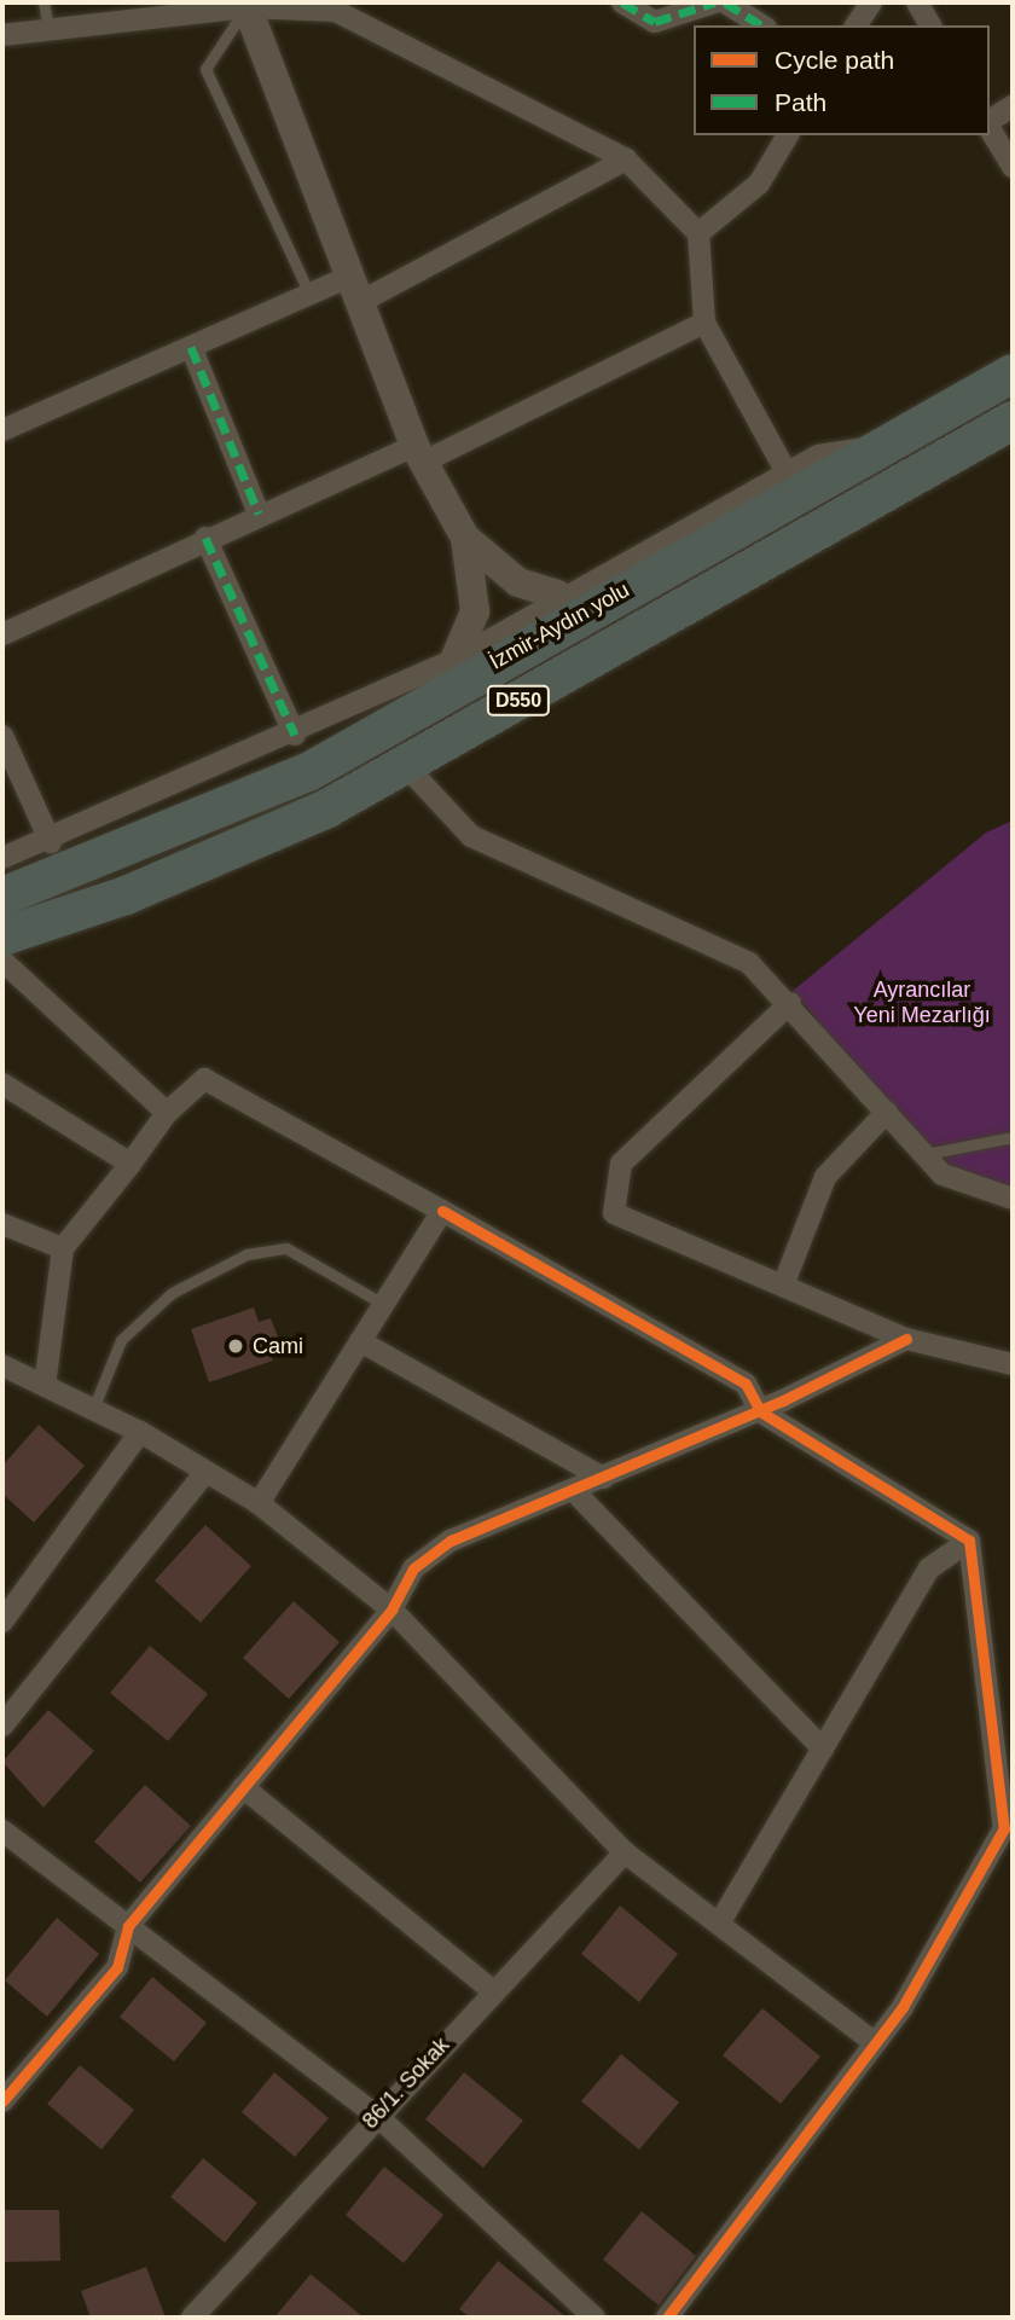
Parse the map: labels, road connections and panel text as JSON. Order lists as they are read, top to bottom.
{
  "streets": {
    "highway": ["İzmir-Aydın yolu", "D550"],
    "street": ["86/1. Sokak"]
  },
  "parks": ["Ayrancılar Yeni Mezarlığı"],
  "places": ["Cami"],
  "legend": ["Cycle path", "Path"]
}
